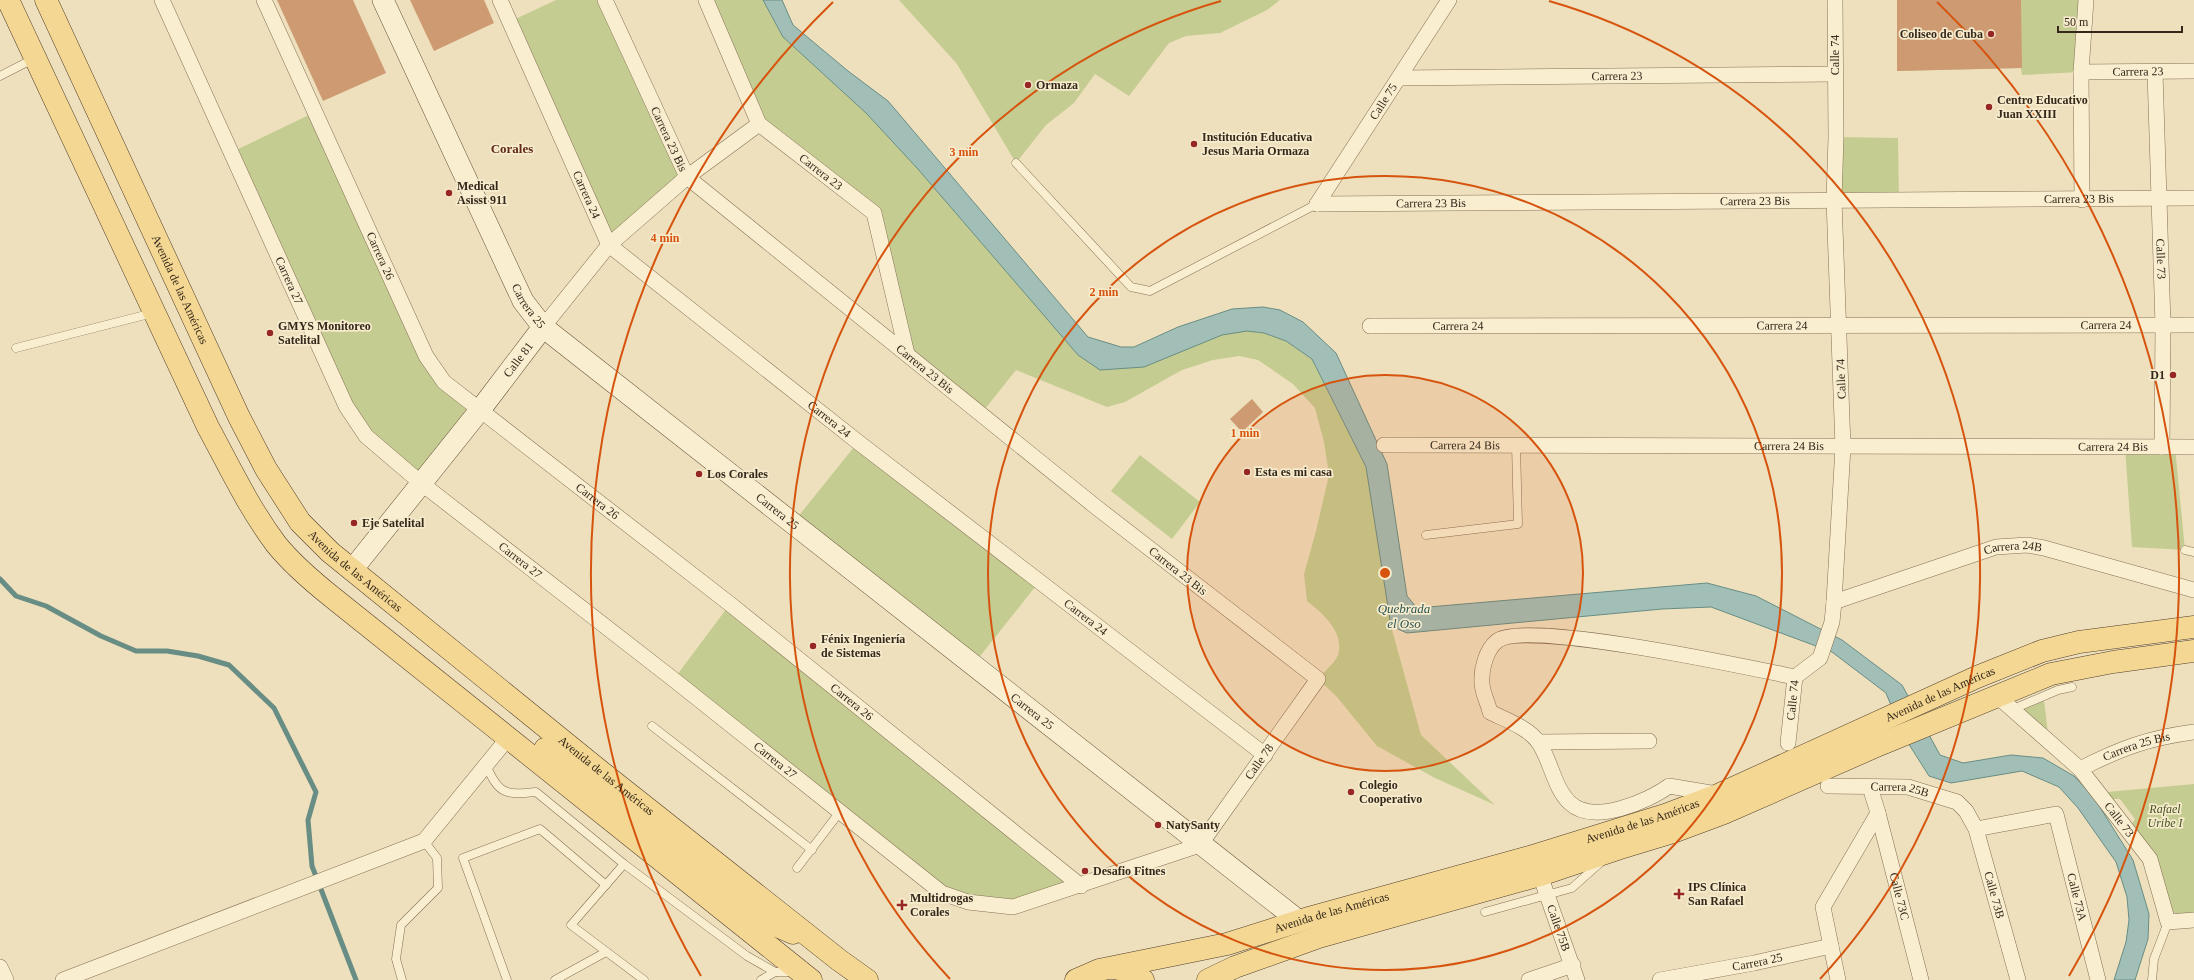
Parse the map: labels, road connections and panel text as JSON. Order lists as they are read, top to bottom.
{
  "streets": {
    "main road": ["Avenida de las Américas"],
    "street": [
      "Calle 74",
      "Carrera 23",
      "Calle 75",
      "Carrera 23 Bis",
      "Carrera 24",
      "Carrera 26",
      "Calle 73",
      "Carrera 27",
      "Carrera 25",
      "Calle 81",
      "Carrera 24 Bis",
      "Carrera 24B",
      "Carrera 25 Bis",
      "Calle 78",
      "Carrera 25B",
      "Calle 73B",
      "Calle 73C",
      "Calle 73A",
      "Calle 75B"
    ]
  },
  "crossings": [
    ["Calle 74", "Carrera 23"],
    ["Calle 74", "Carrera 23 Bis"],
    ["Calle 74", "Carrera 24"],
    ["Calle 74", "Carrera 24 Bis"],
    ["Calle 74", "Carrera 24B"],
    ["Carrera 23", "Calle 75"],
    ["Carrera 23", "Carrera 23 Bis"],
    ["Carrera 23", "Calle 73"],
    ["Carrera 23", "Calle 81"],
    ["Calle 75", "Carrera 23 Bis"],
    ["Carrera 23 Bis", "Calle 73"],
    ["Carrera 23 Bis", "Calle 81"],
    ["Carrera 23 Bis", "Calle 78"],
    ["Carrera 24", "Calle 73"],
    ["Carrera 24", "Calle 81"],
    ["Carrera 24", "Calle 78"],
    ["Carrera 26", "Carrera 27"],
    ["Carrera 26", "Calle 81"],
    ["Calle 73", "Avenida de las Américas"],
    ["Calle 73", "Carrera 24 Bis"],
    ["Calle 73", "Carrera 25 Bis"],
    ["Carrera 27", "Carrera 25"],
    ["Carrera 27", "Calle 81"],
    ["Carrera 27", "Calle 78"],
    ["Avenida de las Américas", "Carrera 25"],
    ["Avenida de las Américas", "Calle 81"],
    ["Avenida de las Américas", "Calle 75B"],
    ["Carrera 25", "Calle 81"],
    ["Carrera 25", "Calle 78"],
    ["Carrera 25B", "Calle 73B"],
    ["Carrera 25B", "Calle 73C"],
    ["Calle 73B", "Calle 73A"]
  ],
  "districts": ["Corales"],
  "water": ["Quebrada el Oso"],
  "parks": ["Rafael Uribe I"],
  "places": {
    "other": [
      "Coliseo de Cuba",
      "Ormaza",
      "Centro Educativo Juan XXIII",
      "Institución Educativa Jesus Maria Ormaza",
      "Medical Asisst 911",
      "GMYS Monitoreo Satelital",
      "D1",
      "Esta es mi casa",
      "Los Corales",
      "Eje Satelital",
      "Fénix Ingeniería de Sistemas",
      "Colegio Cooperativo",
      "NatySanty",
      "Desafio Fitnes"
    ],
    "health": ["IPS Clínica San Rafael", "Multidrogas Corales"]
  },
  "scale_bar": "50 m",
  "rings": [
    "3 min",
    "4 min",
    "2 min",
    "1 min"
  ]
}
